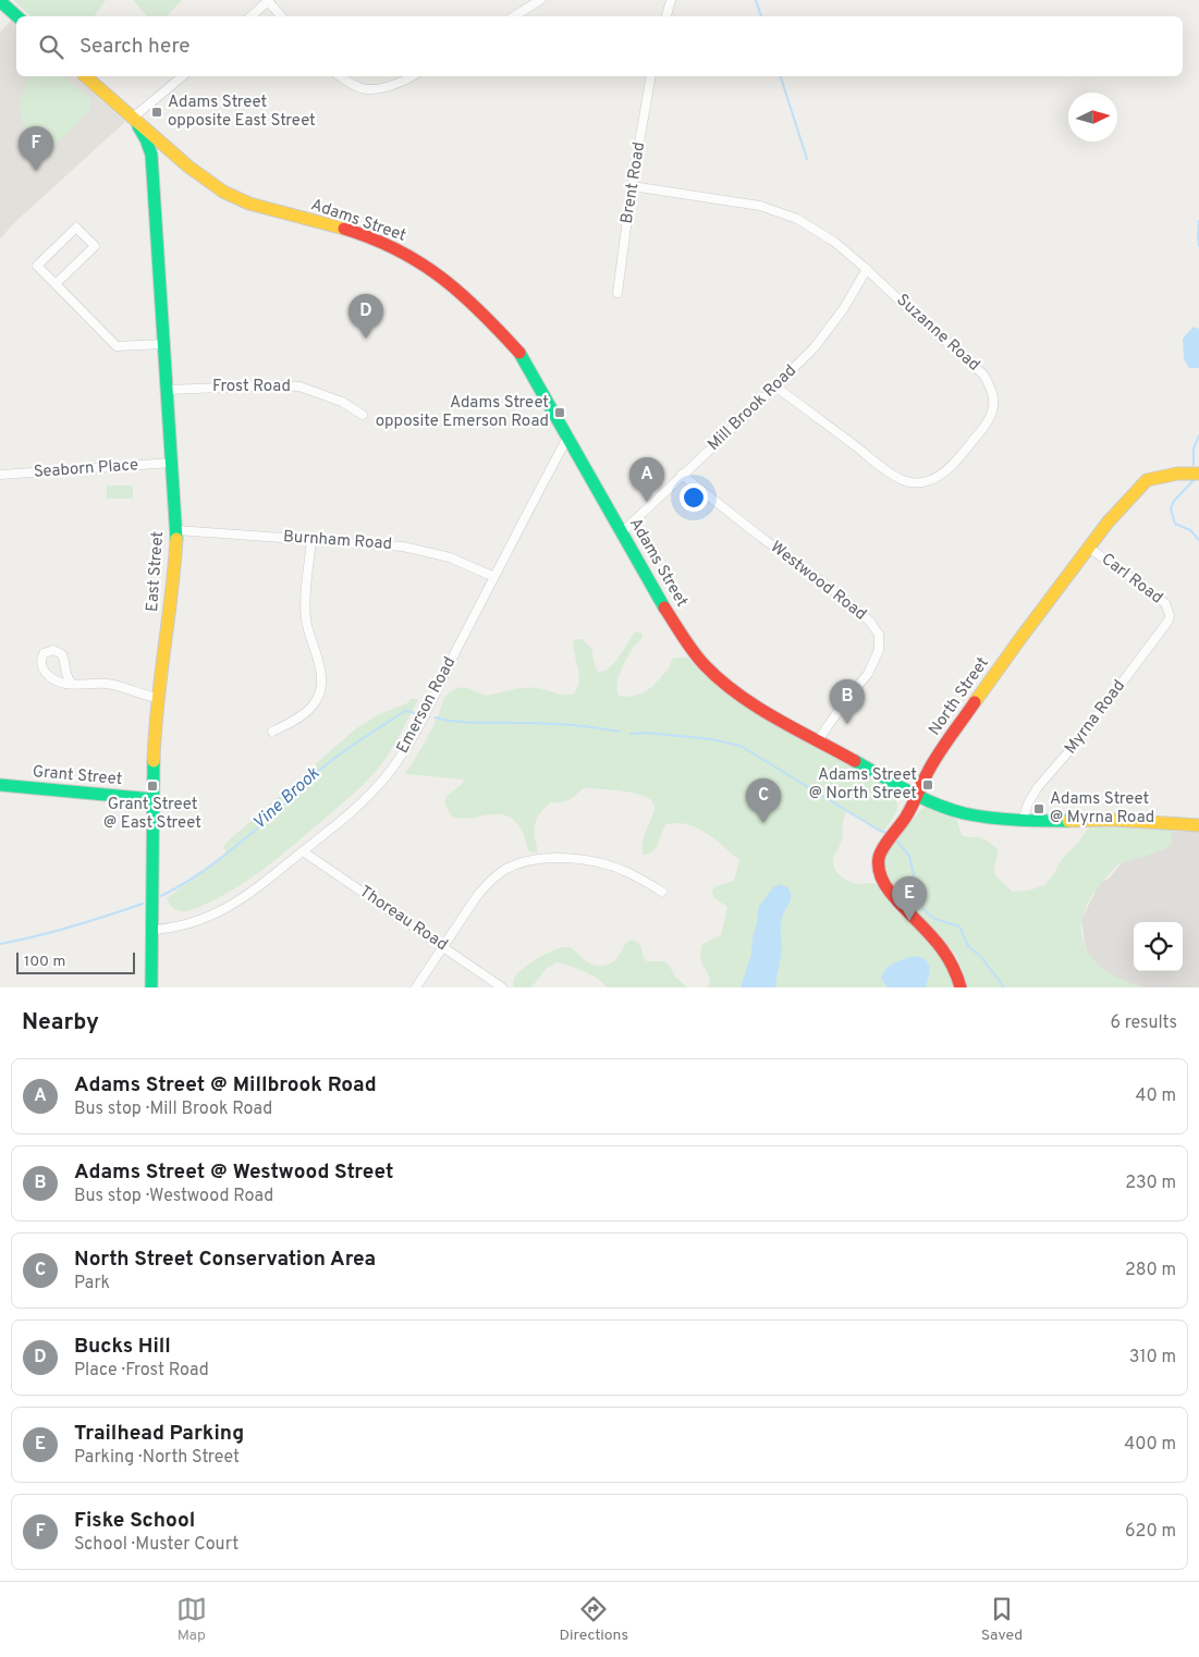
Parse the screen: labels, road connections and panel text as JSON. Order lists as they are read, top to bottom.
{
  "streets": {
    "street": [
      "Brent Road",
      "Adams Street",
      "Suzanne Road",
      "Frost Road",
      "Mill Brook Road",
      "Seaborn Place",
      "Burnham Road",
      "East Street",
      "Carl Road",
      "Westwood Road",
      "North Street",
      "Emerson Road",
      "Myrna Road",
      "Grant Street",
      "Thoreau Road"
    ]
  },
  "crossings": [
    ["Brent Road", "Suzanne Road"],
    ["Adams Street", "Mill Brook Road"],
    ["Adams Street", "East Street"],
    ["Adams Street", "Westwood Road"],
    ["Adams Street", "North Street"],
    ["Adams Street", "Emerson Road"],
    ["Adams Street", "Myrna Road"],
    ["Suzanne Road", "Mill Brook Road"],
    ["Frost Road", "East Street"],
    ["Mill Brook Road", "Westwood Road"],
    ["Seaborn Place", "East Street"],
    ["Burnham Road", "East Street"],
    ["Burnham Road", "Emerson Road"],
    ["East Street", "Emerson Road"],
    ["East Street", "Grant Street"],
    ["Carl Road", "North Street"],
    ["Carl Road", "Myrna Road"],
    ["Emerson Road", "Thoreau Road"]
  ],
  "water": ["Vine Brook"],
  "places": {
    "transit": [
      "Adams Street opposite East Street",
      "Adams Street opposite Emerson Road",
      "Adams Street @ North Street",
      "Grant Street @ East Street",
      "Adams Street @ Myrna Road"
    ]
  },
  "scale_bar": "100 m",
  "north": "right",
  "page": {
    "search": "Search here",
    "pins": [
      "F",
      "D",
      "A",
      "B",
      "C",
      "E"
    ],
    "scale": "100 m",
    "heading": ["Nearby", "6 results"],
    "list": [
      {
        "mark": "A",
        "name": "Adams Street @ Millbrook Road",
        "note": "Bus stop · Mill Brook Road",
        "value": "40 m"
      },
      {
        "mark": "B",
        "name": "Adams Street @ Westwood Street",
        "note": "Bus stop · Westwood Road",
        "value": "230 m"
      },
      {
        "mark": "C",
        "name": "North Street Conservation Area",
        "note": "Park",
        "value": "280 m"
      },
      {
        "mark": "D",
        "name": "Bucks Hill",
        "note": "Place · Frost Road",
        "value": "310 m"
      },
      {
        "mark": "E",
        "name": "Trailhead Parking",
        "note": "Parking · North Street",
        "value": "400 m"
      },
      {
        "mark": "F",
        "name": "Fiske School",
        "note": "School · Muster Court",
        "value": "620 m"
      }
    ],
    "nav": ["Map", "Directions", "Saved"]
  }
}
